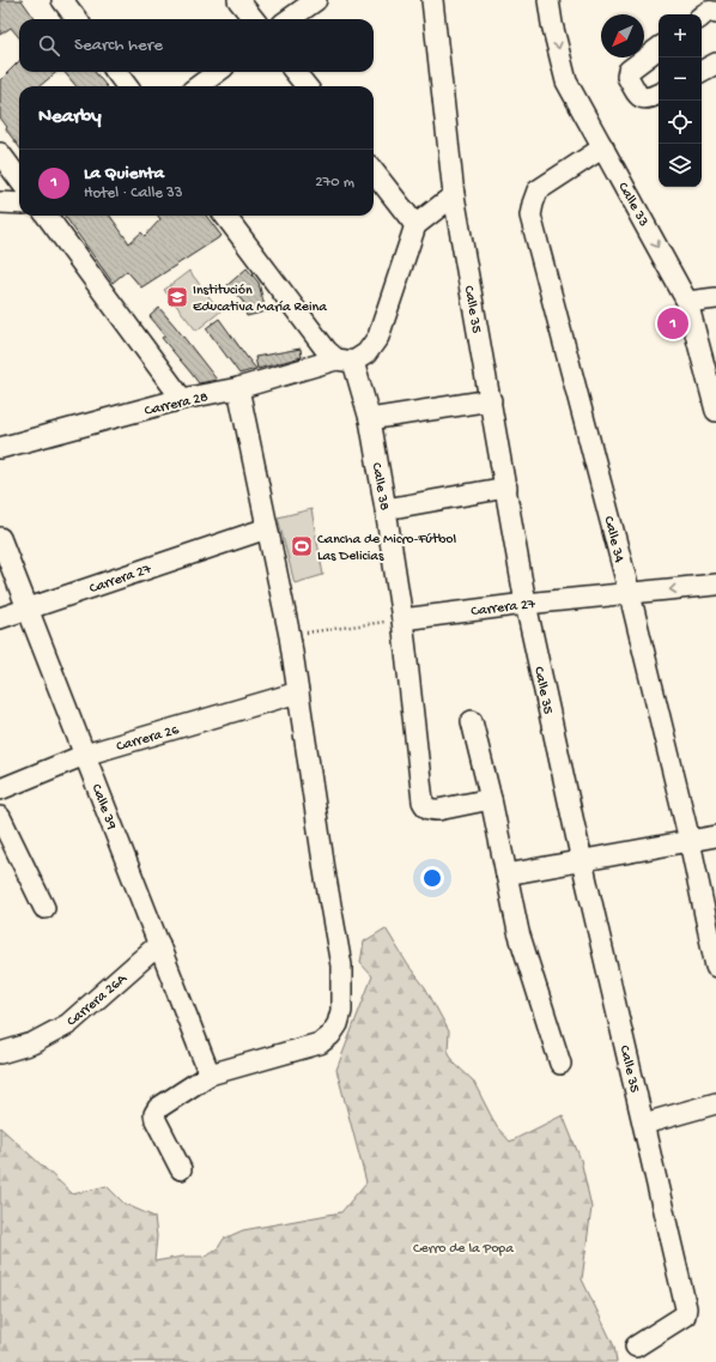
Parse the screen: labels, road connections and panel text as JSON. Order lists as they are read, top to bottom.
{
  "streets": {
    "street": [
      "Calle 33",
      "Calle 35",
      "Carrera 28",
      "Calle 38",
      "Calle 34",
      "Carrera 27",
      "Carrera 26",
      "Calle 39",
      "Carrera 26A"
    ]
  },
  "crossings": [
    ["Calle 33", "Calle 34"],
    ["Calle 35", "Carrera 27"],
    ["Carrera 28", "Calle 38"],
    ["Calle 38", "Carrera 27"],
    ["Calle 34", "Carrera 27"],
    ["Carrera 27", "Calle 39"],
    ["Carrera 26", "Calle 39"],
    ["Calle 39", "Carrera 26A"]
  ],
  "one_way": ["Calle 33"],
  "parks": ["Cerro de la Popa"],
  "places": {
    "school or university": ["Institución Educativa María Reina"],
    "sports": ["Cancha de Micro-Fútbol Las Delicias"]
  },
  "north": "bottom left",
  "page": {
    "map_buttons": ["+", "−"],
    "search": "Search here",
    "heading": "Nearby",
    "list": [
      {
        "mark": "1",
        "name": "La Quienta",
        "note": "Hotel · Calle 33",
        "value": "270 m"
      }
    ],
    "pins": "1"
  }
}
